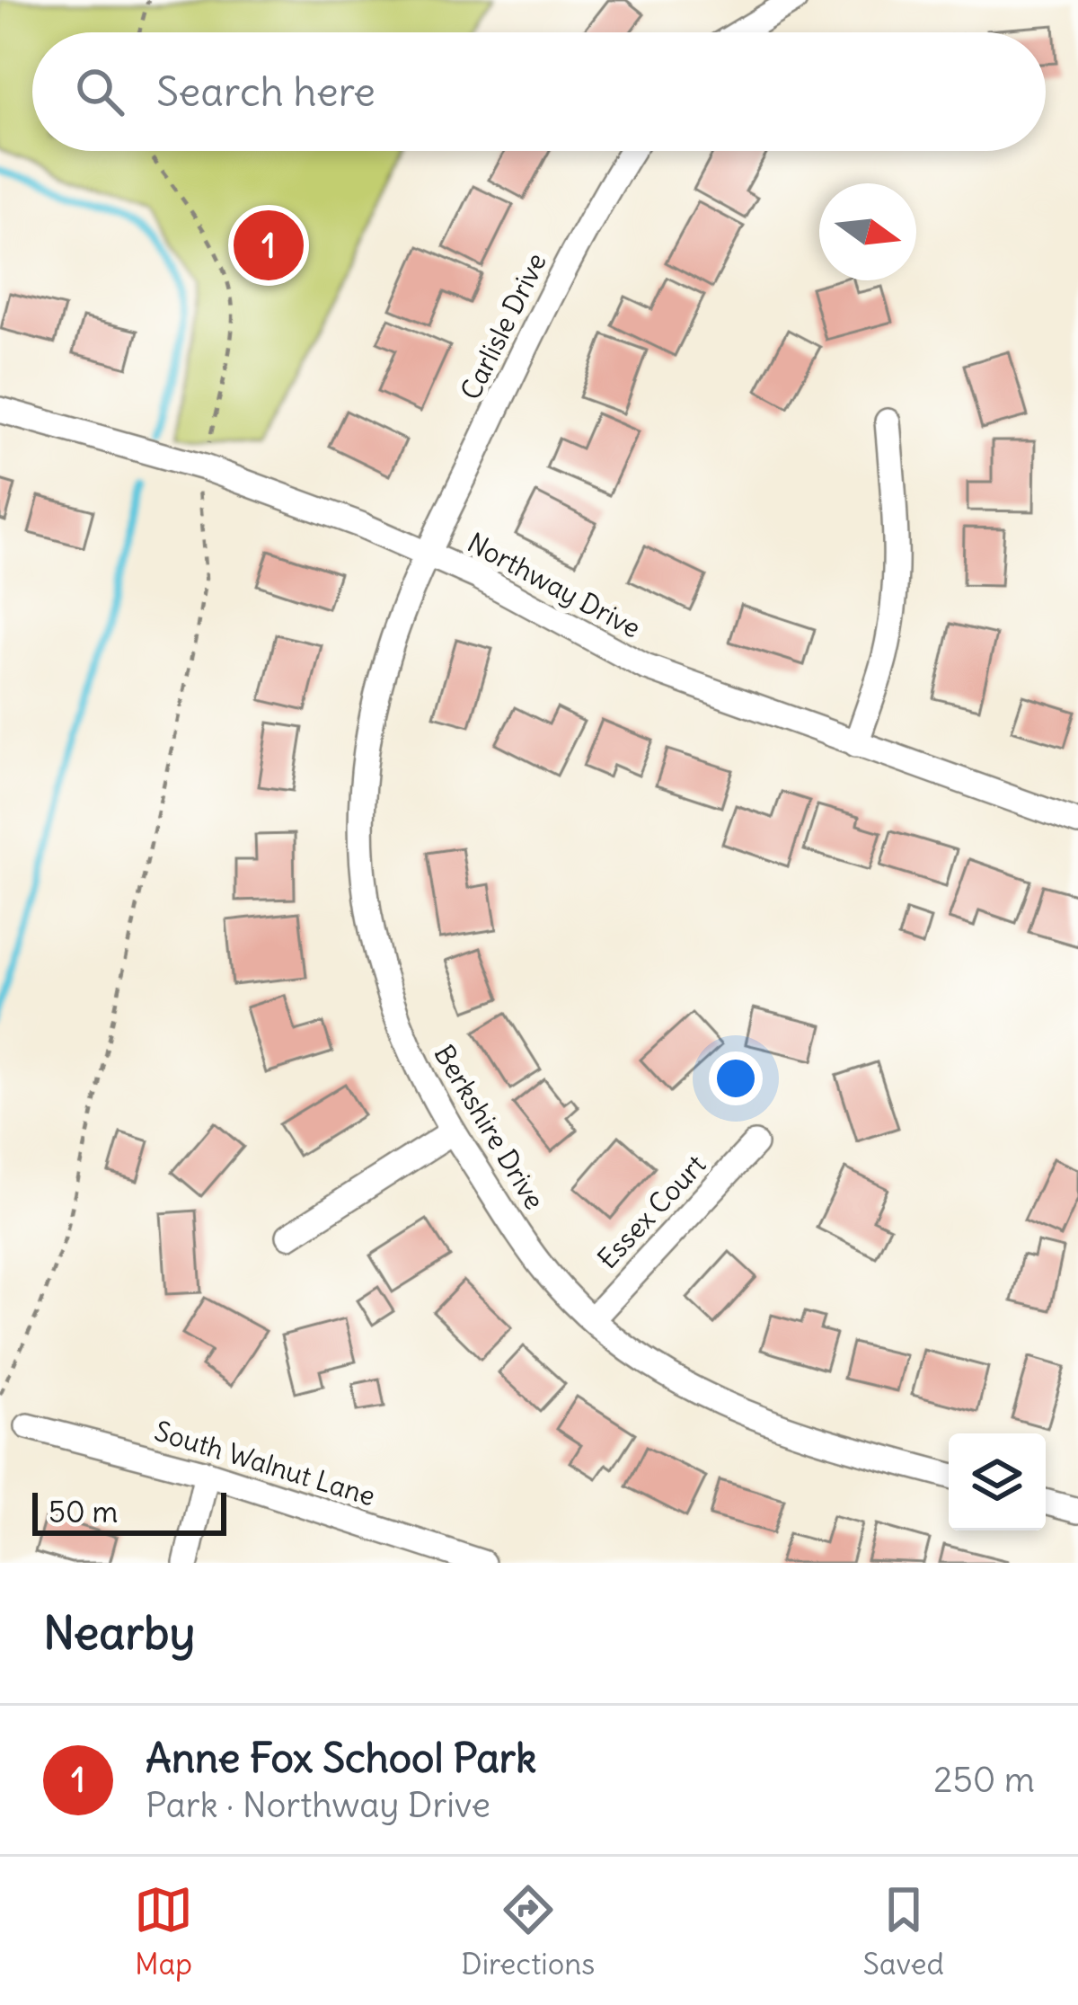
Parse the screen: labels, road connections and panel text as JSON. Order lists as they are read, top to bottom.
{
  "streets": {
    "street": [
      "Carlisle Drive",
      "Northway Drive",
      "Berkshire Drive",
      "Essex Court",
      "South Walnut Lane"
    ]
  },
  "crossings": [
    ["Carlisle Drive", "Northway Drive"],
    ["Carlisle Drive", "Berkshire Drive"],
    ["Northway Drive", "Berkshire Drive"],
    ["Berkshire Drive", "Essex Court"]
  ],
  "scale_bar": "50 m",
  "north": "right",
  "page": {
    "search": "Search here",
    "pins": "1",
    "scale": "50 m",
    "heading": "Nearby",
    "list": [
      {
        "mark": "1",
        "name": "Anne Fox School Park",
        "note": "Park · Northway Drive",
        "value": "250 m"
      }
    ],
    "nav": ["Map", "Directions", "Saved"]
  }
}
